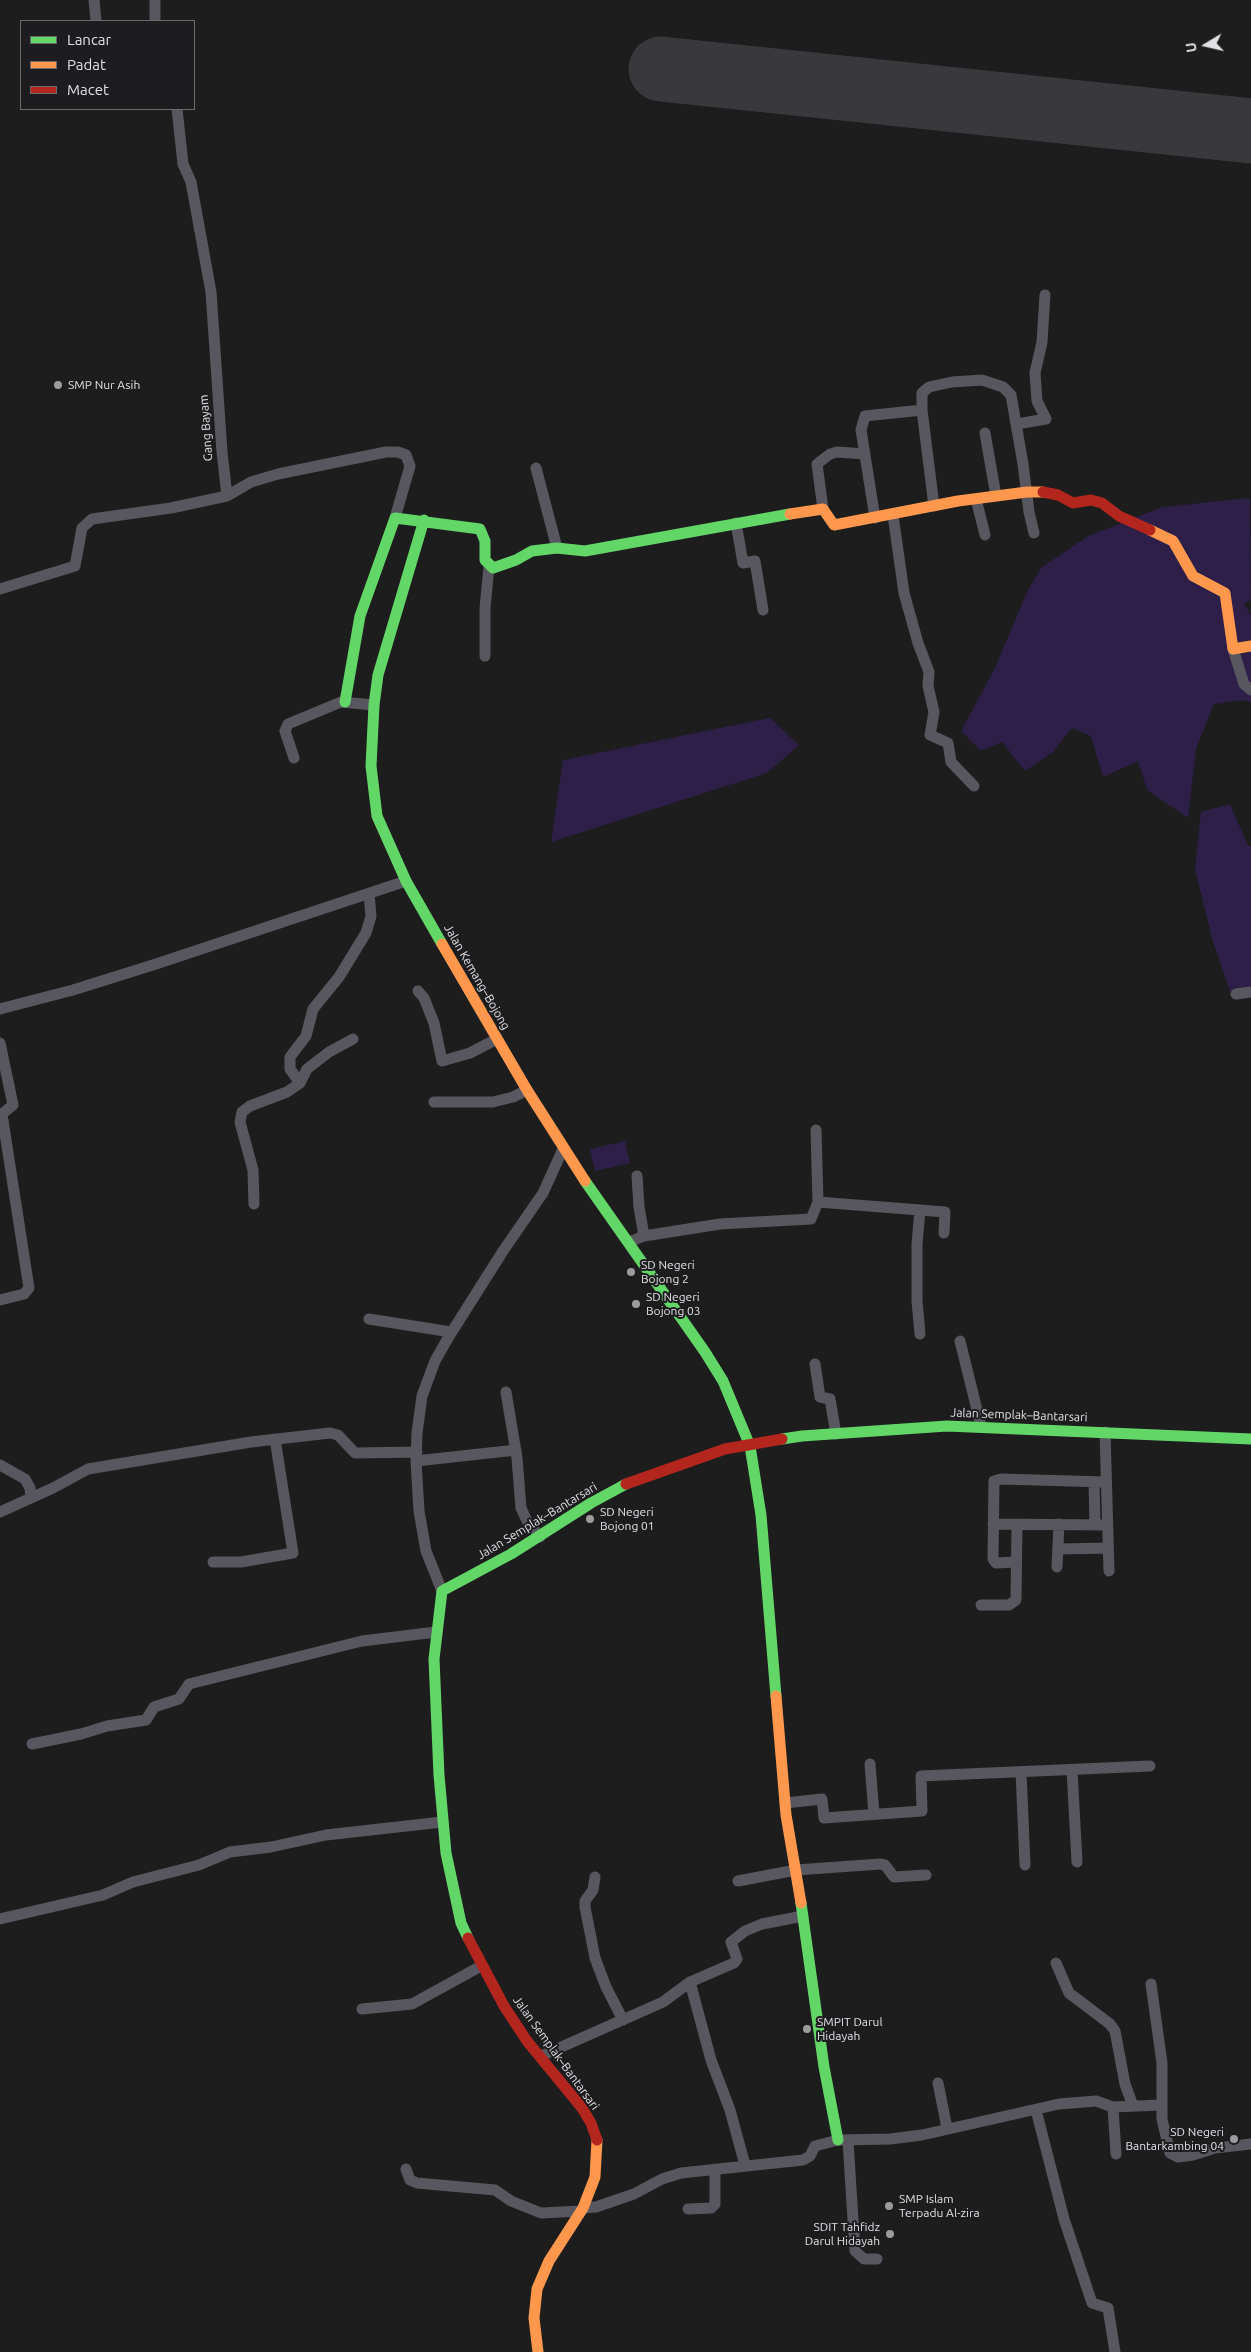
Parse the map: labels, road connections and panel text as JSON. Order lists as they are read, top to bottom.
{
  "streets": {
    "street": ["Gang Bayam", "Jalan Kemang–Bojong", "Jalan Semplak–Bantarsari"]
  },
  "crossings": [
    ["Jalan Kemang–Bojong", "Jalan Semplak–Bantarsari"]
  ],
  "places": [
    "SMP Nur Asih",
    "SD Negeri Bojong 2",
    "SD Negeri Bojong 03",
    "SD Negeri Bojong 01",
    "SMPIT Darul Hidayah",
    "SD Negeri Bantarkambing 04",
    "SMP Islam Terpadu Al-zira",
    "SDIT Tahfidz Darul Hidayah"
  ],
  "legend": ["Lancar", "Padat", "Macet"],
  "north": "left"
}
